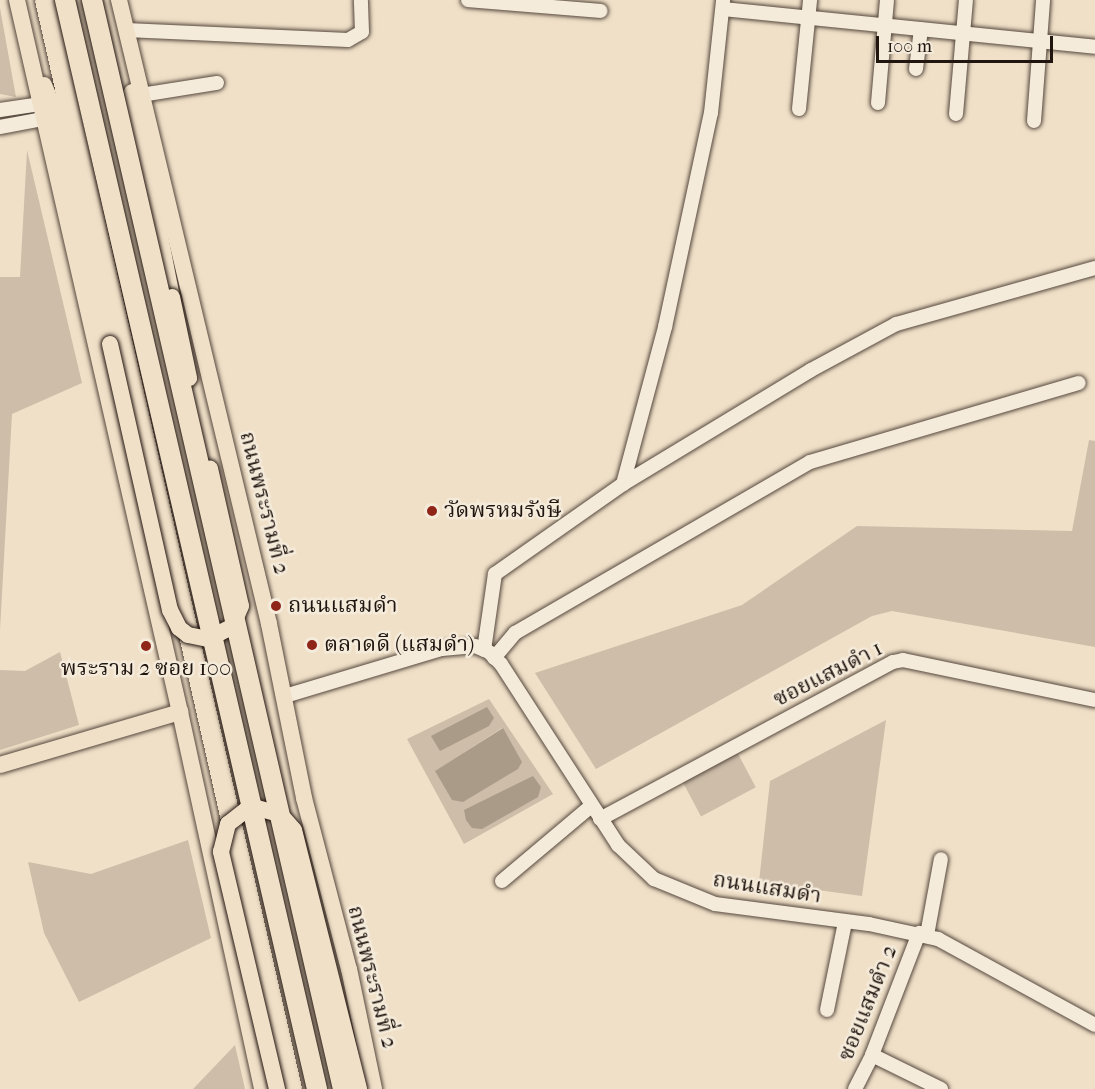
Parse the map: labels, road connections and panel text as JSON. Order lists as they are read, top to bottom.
{
  "streets": {
    "main road": ["ถนนพระรามที่ 2"],
    "street": ["ซอยแสมดำ 1", "ถนนแสมดำ", "ซอยแสมดำ 2"]
  },
  "crossings": [
    ["ซอยแสมดำ 1", "ถนนแสมดำ"],
    ["ถนนแสมดำ", "ซอยแสมดำ 2"]
  ],
  "places": [
    "วัดพรหมรังษี",
    "ถนนแสมดำ",
    "ตลาดดี (แสมดำ)",
    "พระราม 2 ซอย 100"
  ],
  "scale_bar": "100 m"
}
